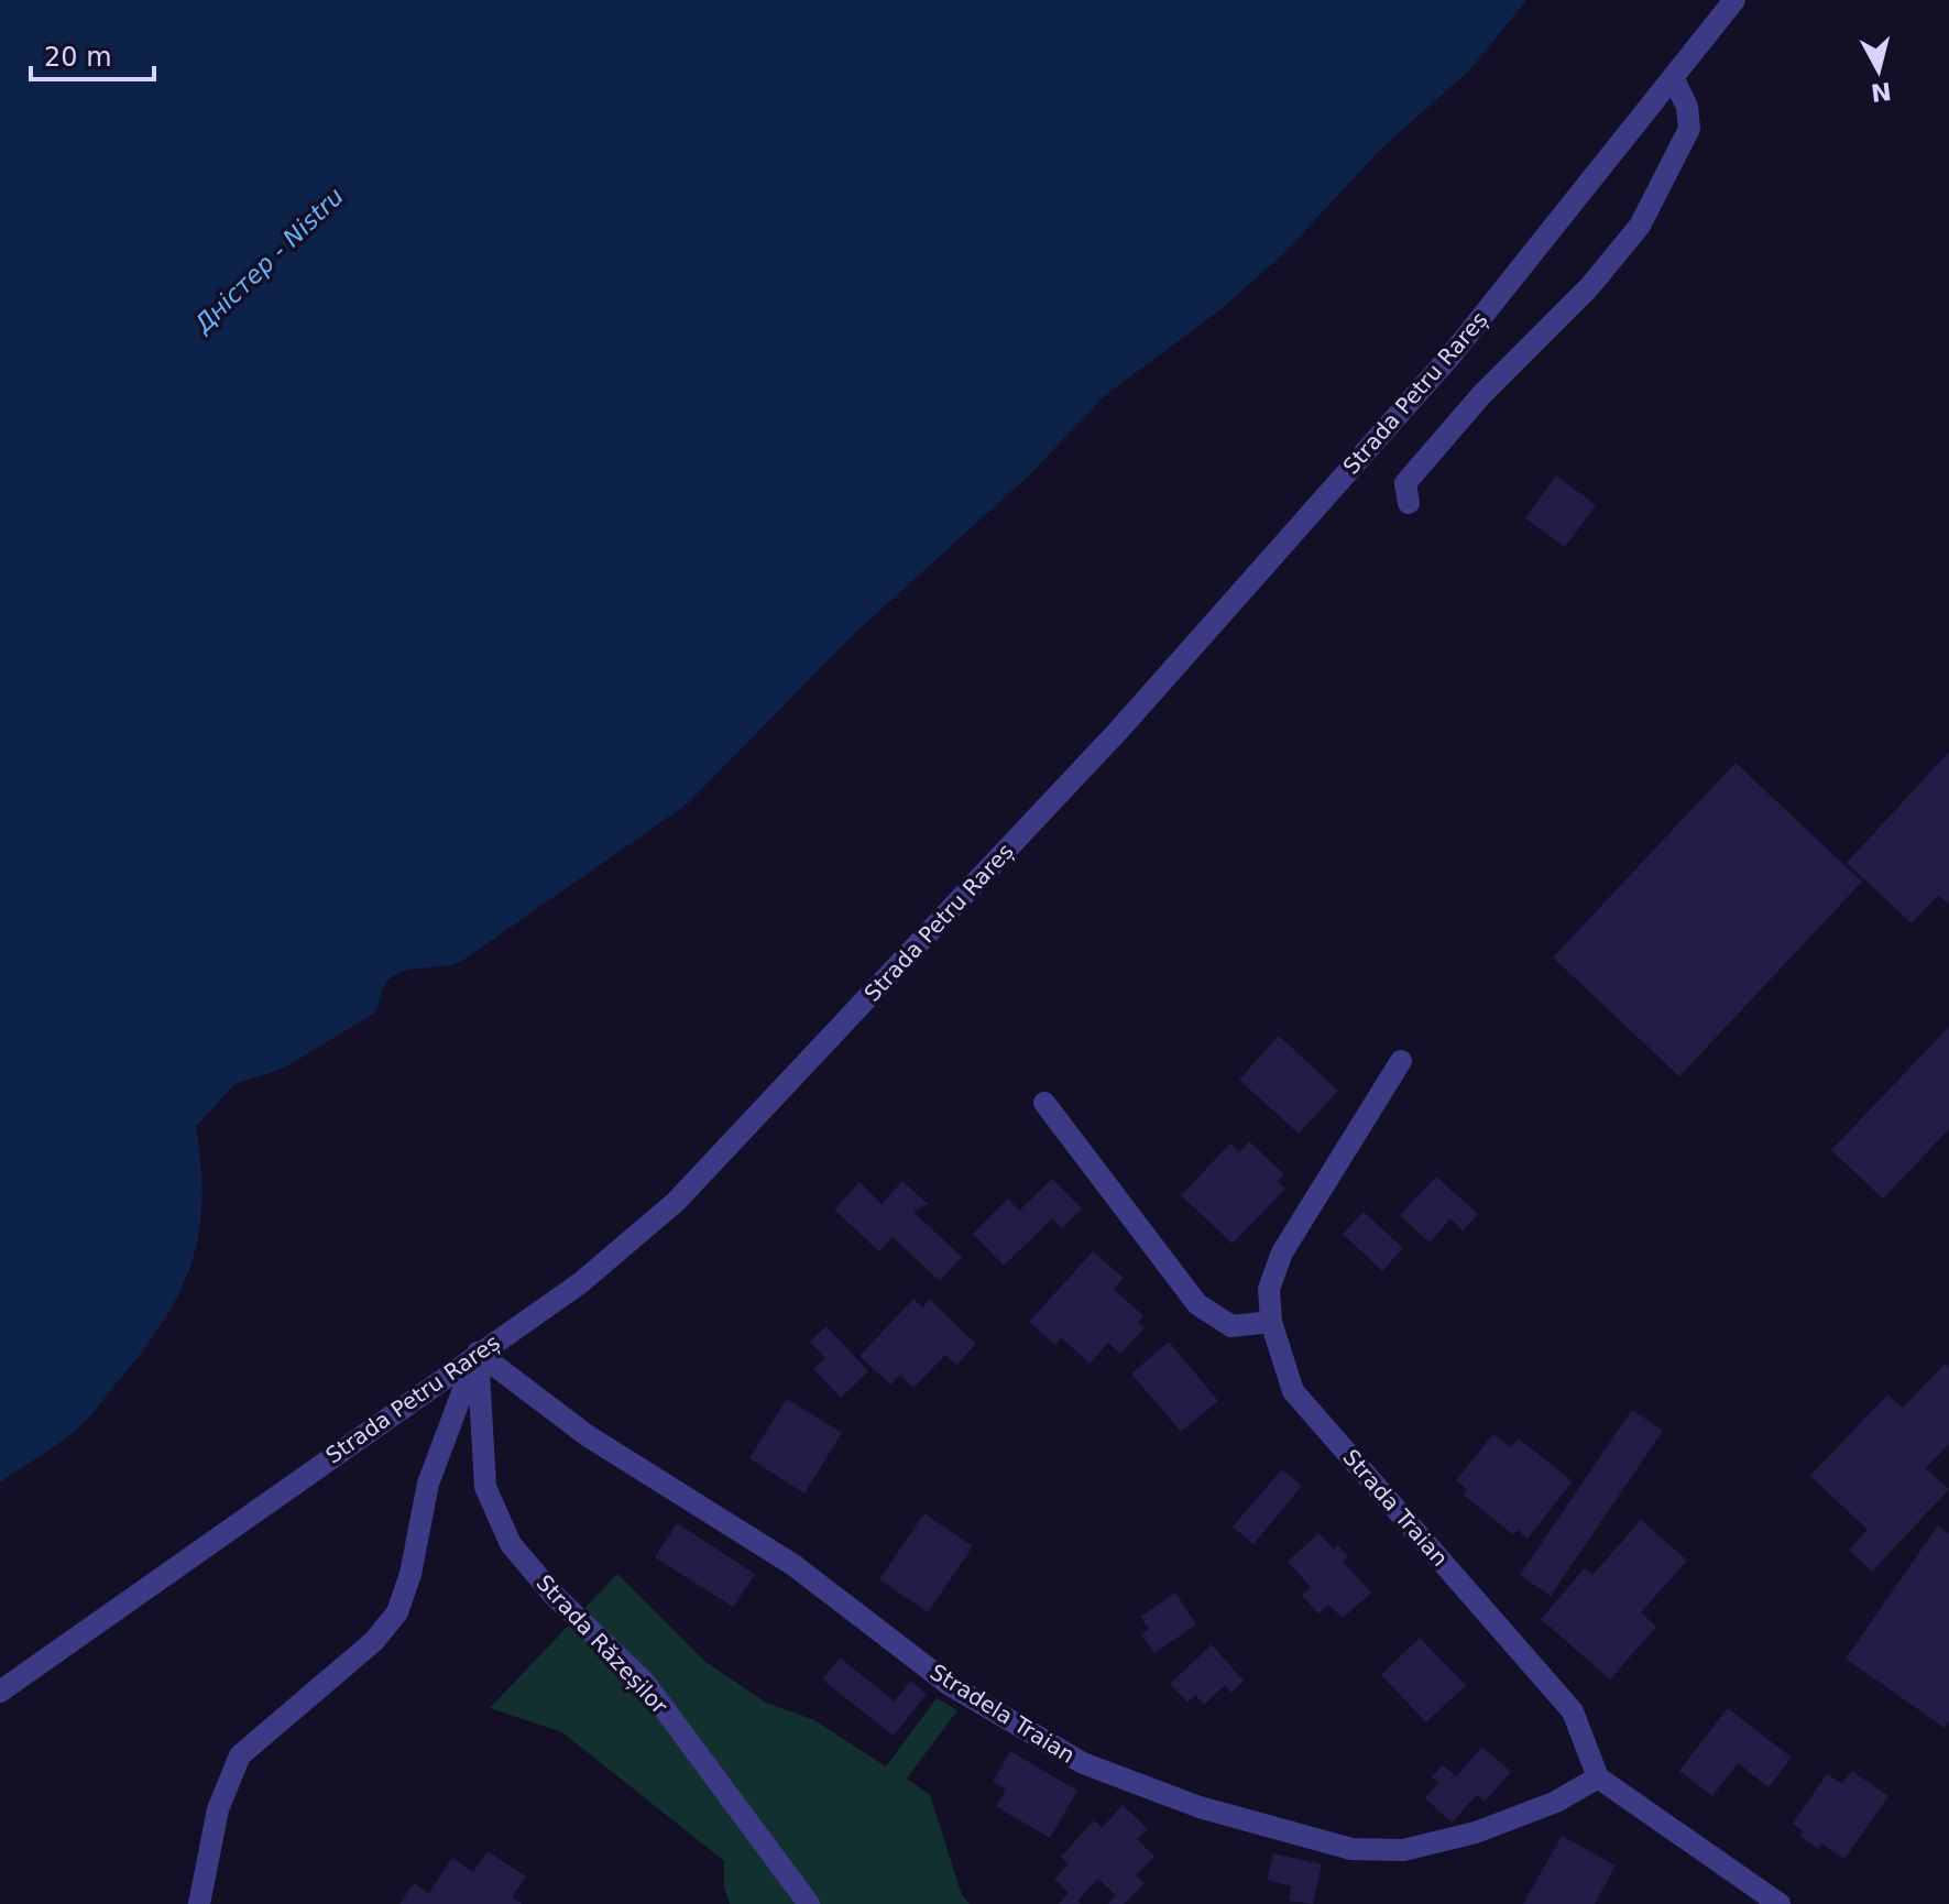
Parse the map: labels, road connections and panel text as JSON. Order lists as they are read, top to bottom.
{
  "streets": {
    "street": [
      "Strada Petru Rareș",
      "Strada Traian",
      "Strada Răzeșilor",
      "Stradela Traian"
    ]
  },
  "crossings": [
    ["Strada Petru Rareș", "Strada Răzeșilor"],
    ["Strada Petru Rareș", "Stradela Traian"],
    ["Strada Traian", "Stradela Traian"],
    ["Strada Răzeșilor", "Stradela Traian"]
  ],
  "water": ["Дністер - Nistru"],
  "scale_bar": "20 m",
  "north": "bottom"
}
